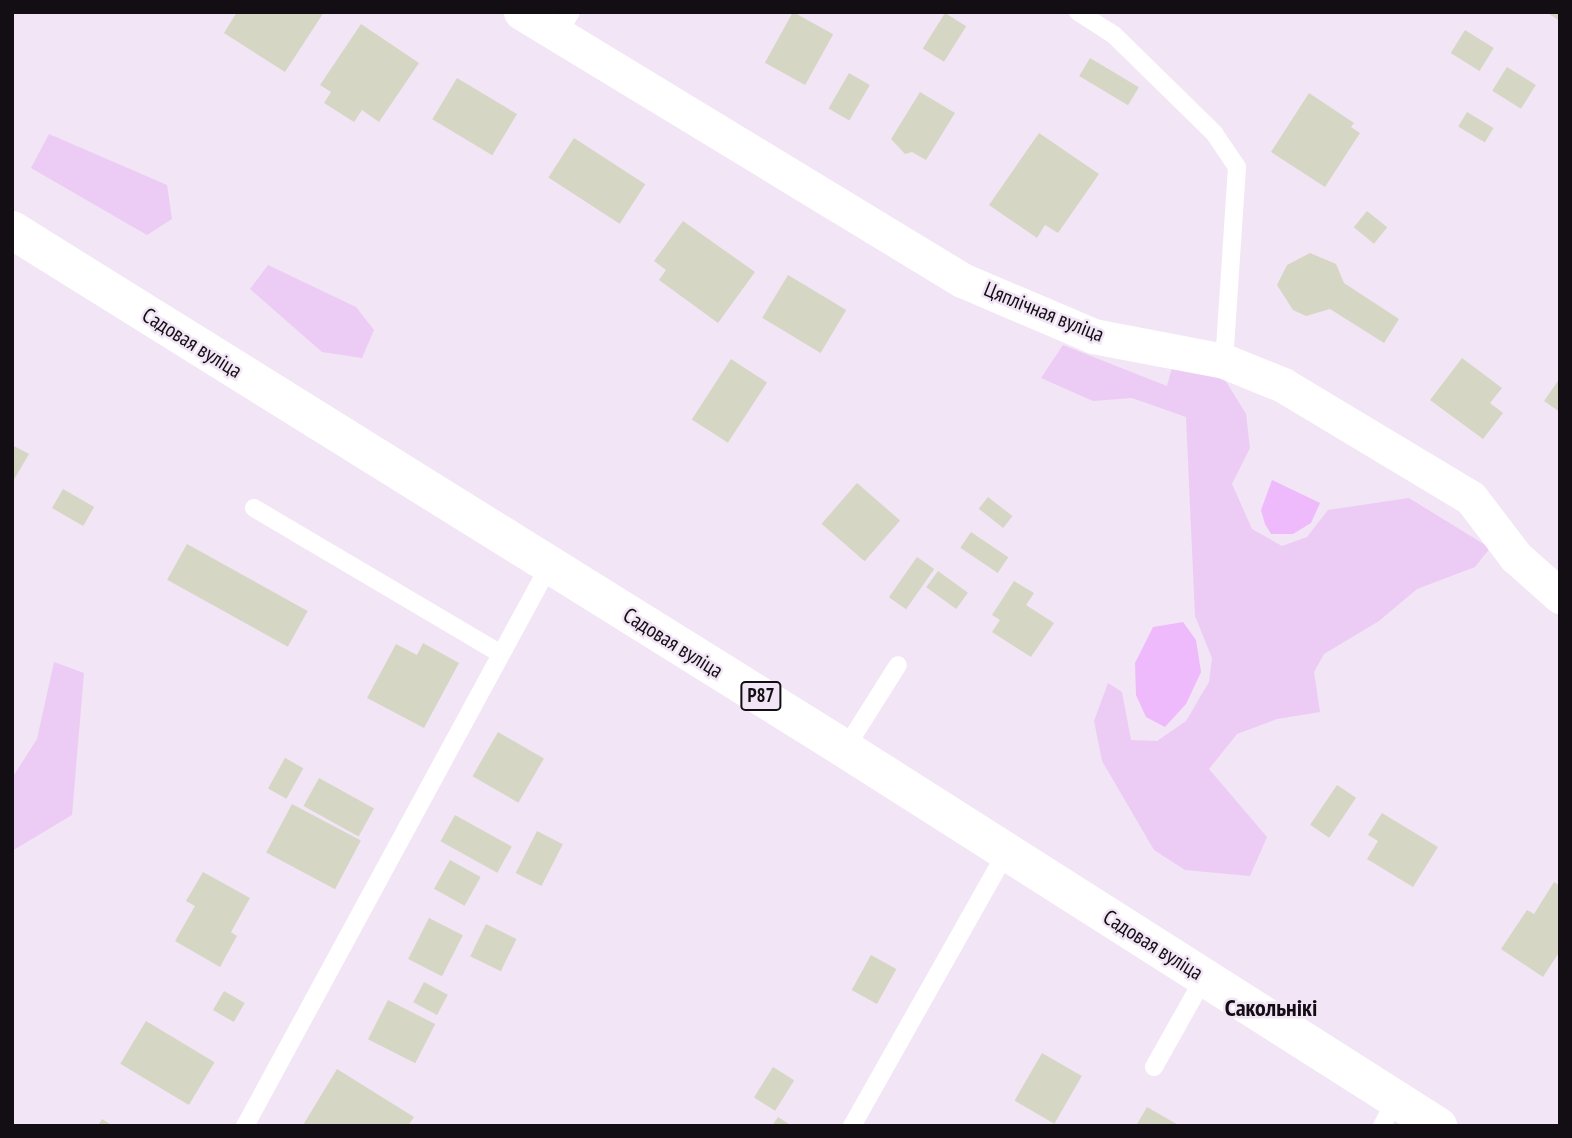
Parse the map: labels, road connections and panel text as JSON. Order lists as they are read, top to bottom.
{
  "streets": {
    "main road": ["Садовая вуліца", "Р87"],
    "street": ["Цяплічная вуліца"]
  },
  "districts": ["Сакольнікі"]
}
